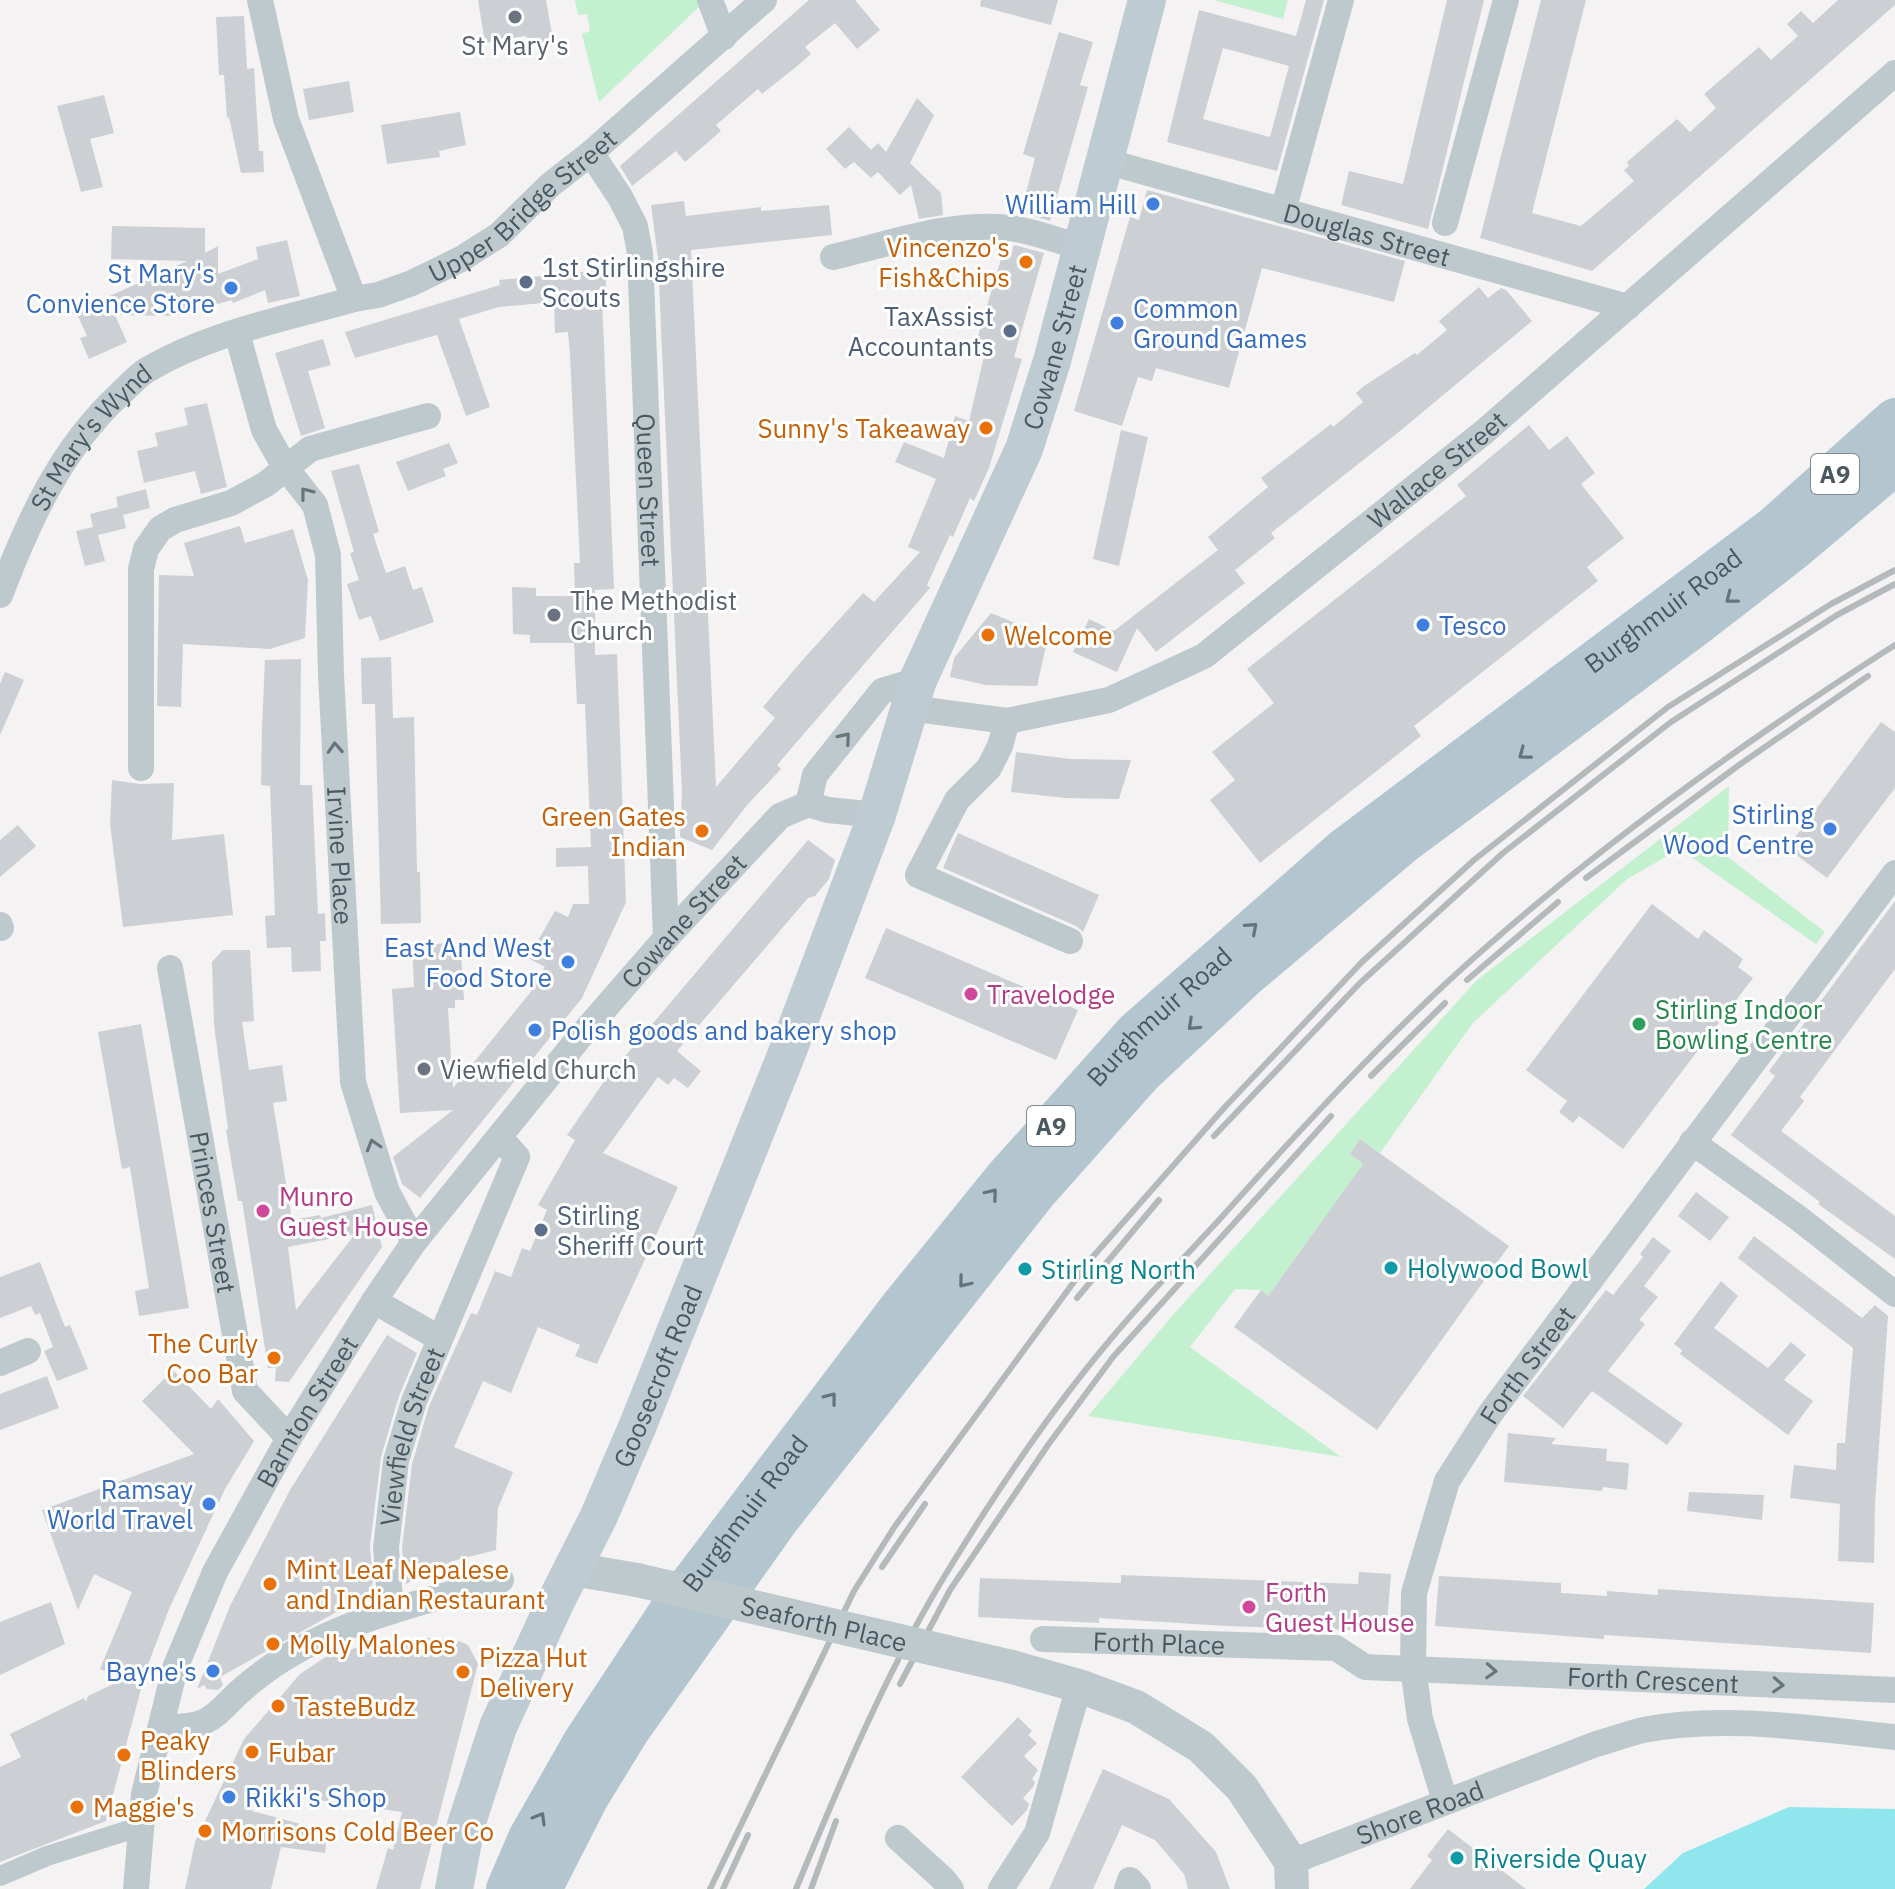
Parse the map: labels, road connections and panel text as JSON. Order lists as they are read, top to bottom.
{
  "streets": {
    "main road": [
      "Cowane Street",
      "A9",
      "Burghmuir Road",
      "Goosecroft Road"
    ],
    "street": [
      "Upper Bridge Street",
      "Douglas Street",
      "St Mary's Wynd",
      "Wallace Street",
      "Queen Street",
      "Irvine Place",
      "Princes Street",
      "Forth Street",
      "Barnton Street",
      "Viewfield Street",
      "Seaforth Place",
      "Forth Place",
      "Forth Crescent",
      "Shore Road"
    ]
  },
  "crossings": [
    ["Upper Bridge Street", "St Mary's Wynd"],
    ["Upper Bridge Street", "Queen Street"],
    ["Upper Bridge Street", "Irvine Place"],
    ["Douglas Street", "Cowane Street"],
    ["Douglas Street", "Wallace Street"],
    ["Cowane Street", "Wallace Street"],
    ["Cowane Street", "Queen Street"],
    ["Cowane Street", "Goosecroft Road"],
    ["Cowane Street", "Barnton Street"],
    ["St Mary's Wynd", "Irvine Place"],
    ["Irvine Place", "Barnton Street"],
    ["Princes Street", "Barnton Street"],
    ["Forth Street", "Forth Place"],
    ["Forth Street", "Forth Crescent"],
    ["Forth Street", "Shore Road"],
    ["Goosecroft Road", "Seaforth Place"],
    ["Barnton Street", "Viewfield Street"],
    ["Seaforth Place", "Shore Road"],
    ["Forth Place", "Forth Crescent"]
  ],
  "one_way": ["Irvine Place", "Forth Crescent"],
  "places": [
    "St Mary's",
    "William Hill",
    "Vincenzo's Fish&Chips",
    "1st Stirlingshire Scouts",
    "St Mary's Convience Store",
    "Common Ground Games",
    "TaxAssist Accountants",
    "Sunny's Takeaway",
    "The Methodist Church",
    "Tesco",
    "Welcome",
    "Stirling Wood Centre",
    "Green Gates Indian",
    "East And West Food Store",
    "Travelodge",
    "Stirling Indoor Bowling Centre",
    "Polish goods and bakery shop",
    "Viewfield Church",
    "Munro Guest House",
    "Stirling Sheriff Court",
    "Holywood Bowl",
    "Stirling North",
    "The Curly Coo Bar",
    "Ramsay World Travel",
    "Mint Leaf Nepalese and Indian Restaurant",
    "Forth Guest House",
    "Molly Malones",
    "Bayne's",
    "Pizza Hut Delivery",
    "TasteBudz",
    "Fubar",
    "Peaky Blinders",
    "Rikki's Shop",
    "Maggie's",
    "Morrisons Cold Beer Co",
    "Riverside Quay"
  ]
}
